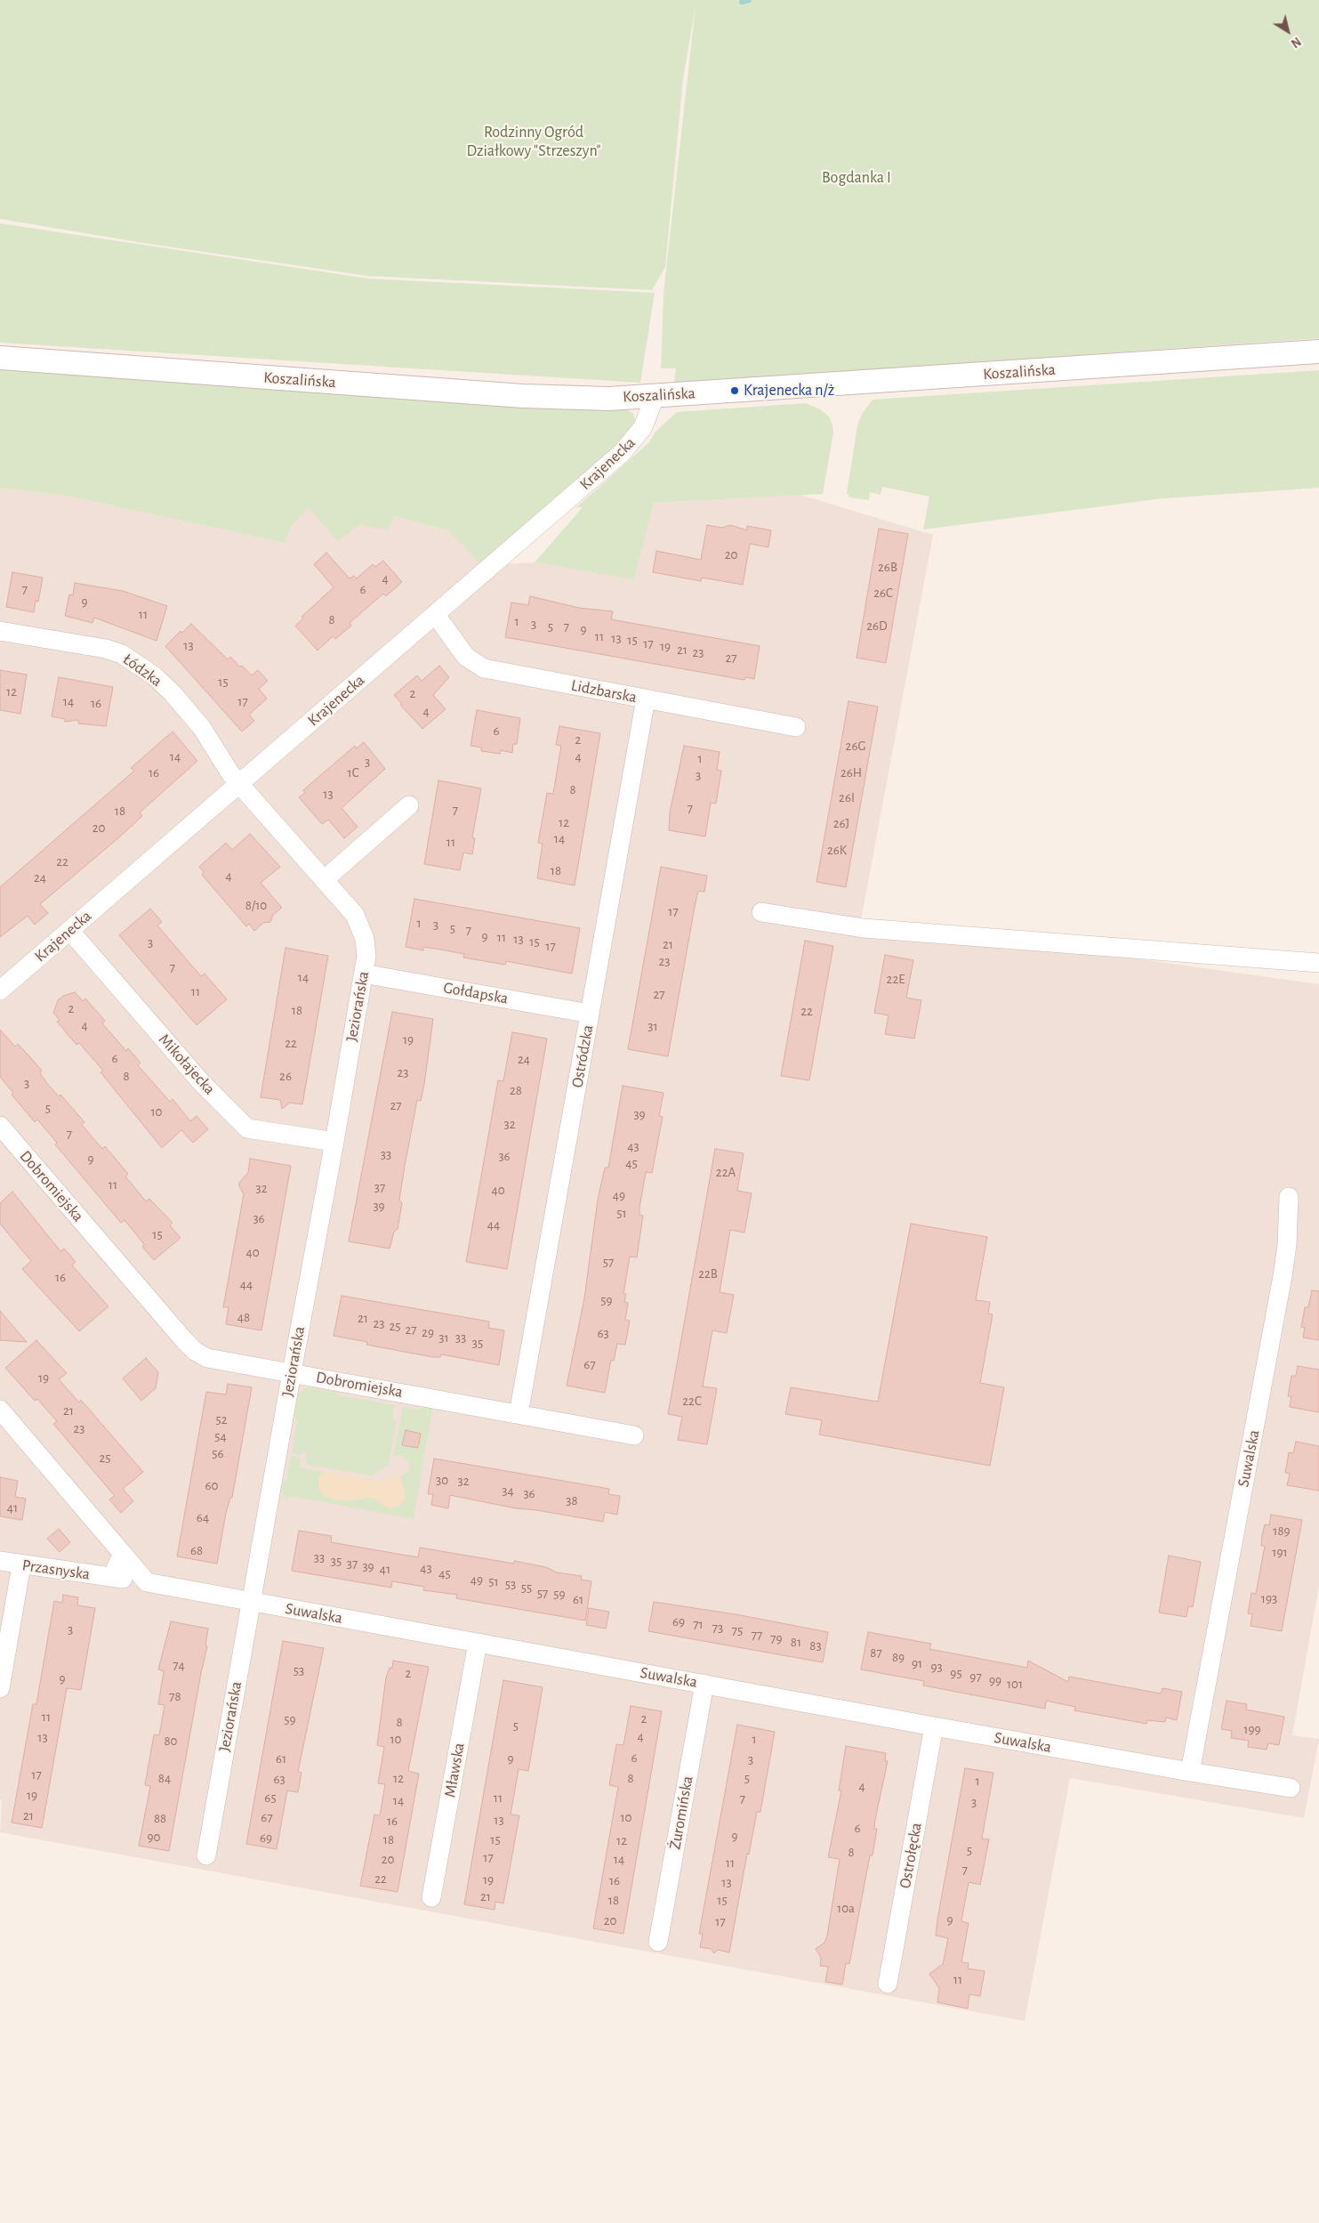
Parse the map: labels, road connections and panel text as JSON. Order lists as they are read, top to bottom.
{
  "streets": {
    "street": [
      "Koszalińska",
      "Krajenecka",
      "Łódzka",
      "Lidzbarska",
      "Gołdapska",
      "Jeziorańska",
      "Ostródzka",
      "Mikołajecka",
      "Dobromiejska",
      "Suwalska",
      "Przasnyska",
      "Mławska",
      "Żuromińska",
      "Ostrołęcka"
    ]
  },
  "crossings": [
    ["Koszalińska", "Krajenecka"],
    ["Krajenecka", "Łódzka"],
    ["Krajenecka", "Lidzbarska"],
    ["Krajenecka", "Jeziorańska"],
    ["Krajenecka", "Mikołajecka"],
    ["Łódzka", "Jeziorańska"],
    ["Lidzbarska", "Ostródzka"],
    ["Gołdapska", "Jeziorańska"],
    ["Gołdapska", "Ostródzka"],
    ["Jeziorańska", "Mikołajecka"],
    ["Jeziorańska", "Dobromiejska"],
    ["Jeziorańska", "Suwalska"],
    ["Ostródzka", "Dobromiejska"],
    ["Suwalska", "Przasnyska"],
    ["Suwalska", "Mławska"],
    ["Suwalska", "Żuromińska"],
    ["Suwalska", "Ostrołęcka"]
  ],
  "parks": ["Rodzinny Ogród Działkowy \"Strzeszyn\"", "Bogdanka I"],
  "places": ["Krajenecka n/ż"],
  "house_numbers": [
    "20",
    "26B",
    "4",
    "7",
    "6",
    "26C",
    "9",
    "11",
    "8",
    "1",
    "3",
    "26D",
    "5",
    "7",
    "9",
    "11",
    "13",
    "15",
    "17",
    "13",
    "19",
    "21",
    "23",
    "27",
    "15",
    "12",
    "2",
    "14",
    "17",
    "16",
    "4",
    "6",
    "2",
    "26G",
    "14",
    "4",
    "1",
    "3",
    "16",
    "1C",
    "26H",
    "3",
    "8",
    "13",
    "26I",
    "7",
    "7",
    "18",
    "12",
    "26J",
    "20",
    "14",
    "11",
    "26K",
    "22",
    "18",
    "4",
    "24",
    "8/10",
    "17",
    "1",
    "3",
    "5",
    "7",
    "9",
    "11",
    "13",
    "15",
    "3",
    "21",
    "17",
    "23",
    "7",
    "14",
    "22E",
    "11",
    "27",
    "2",
    "18",
    "22",
    "4",
    "31",
    "19",
    "22",
    "6",
    "24",
    "23",
    "8",
    "26",
    "3",
    "28",
    "27",
    "5",
    "10",
    "39",
    "32",
    "7",
    "43",
    "33",
    "36",
    "9",
    "45",
    "22A",
    "11",
    "37",
    "32",
    "40",
    "49",
    "39",
    "51",
    "36",
    "44",
    "15",
    "40",
    "57",
    "22B",
    "16",
    "44",
    "59",
    "48",
    "21",
    "23",
    "25",
    "27",
    "29",
    "63",
    "31",
    "33",
    "35",
    "67",
    "19",
    "22C",
    "21",
    "52",
    "23",
    "54",
    "56",
    "25",
    "30",
    "32",
    "60",
    "34",
    "36",
    "38",
    "41",
    "64",
    "189",
    "68",
    "191",
    "33",
    "35",
    "37",
    "39",
    "43",
    "41",
    "45",
    "49",
    "51",
    "53",
    "55",
    "57",
    "59",
    "193",
    "61",
    "69",
    "71",
    "73",
    "3",
    "75",
    "77",
    "79",
    "81",
    "83",
    "87",
    "89",
    "91",
    "74",
    "93",
    "53",
    "2",
    "95",
    "97",
    "9",
    "99",
    "101",
    "78",
    "11",
    "2",
    "59",
    "8",
    "5",
    "199",
    "4",
    "13",
    "10",
    "1",
    "80",
    "6",
    "61",
    "9",
    "3",
    "17",
    "84",
    "12",
    "8",
    "5",
    "63",
    "1",
    "4",
    "19",
    "65",
    "11",
    "7",
    "14",
    "3",
    "21",
    "67",
    "10",
    "88",
    "13",
    "16",
    "6",
    "9",
    "90",
    "69",
    "18",
    "15",
    "12",
    "5",
    "8",
    "17",
    "20",
    "14",
    "11",
    "7",
    "22",
    "19",
    "16",
    "13",
    "21",
    "18",
    "15",
    "10a",
    "9",
    "20",
    "17",
    "11"
  ],
  "north": "bottom right"
}
